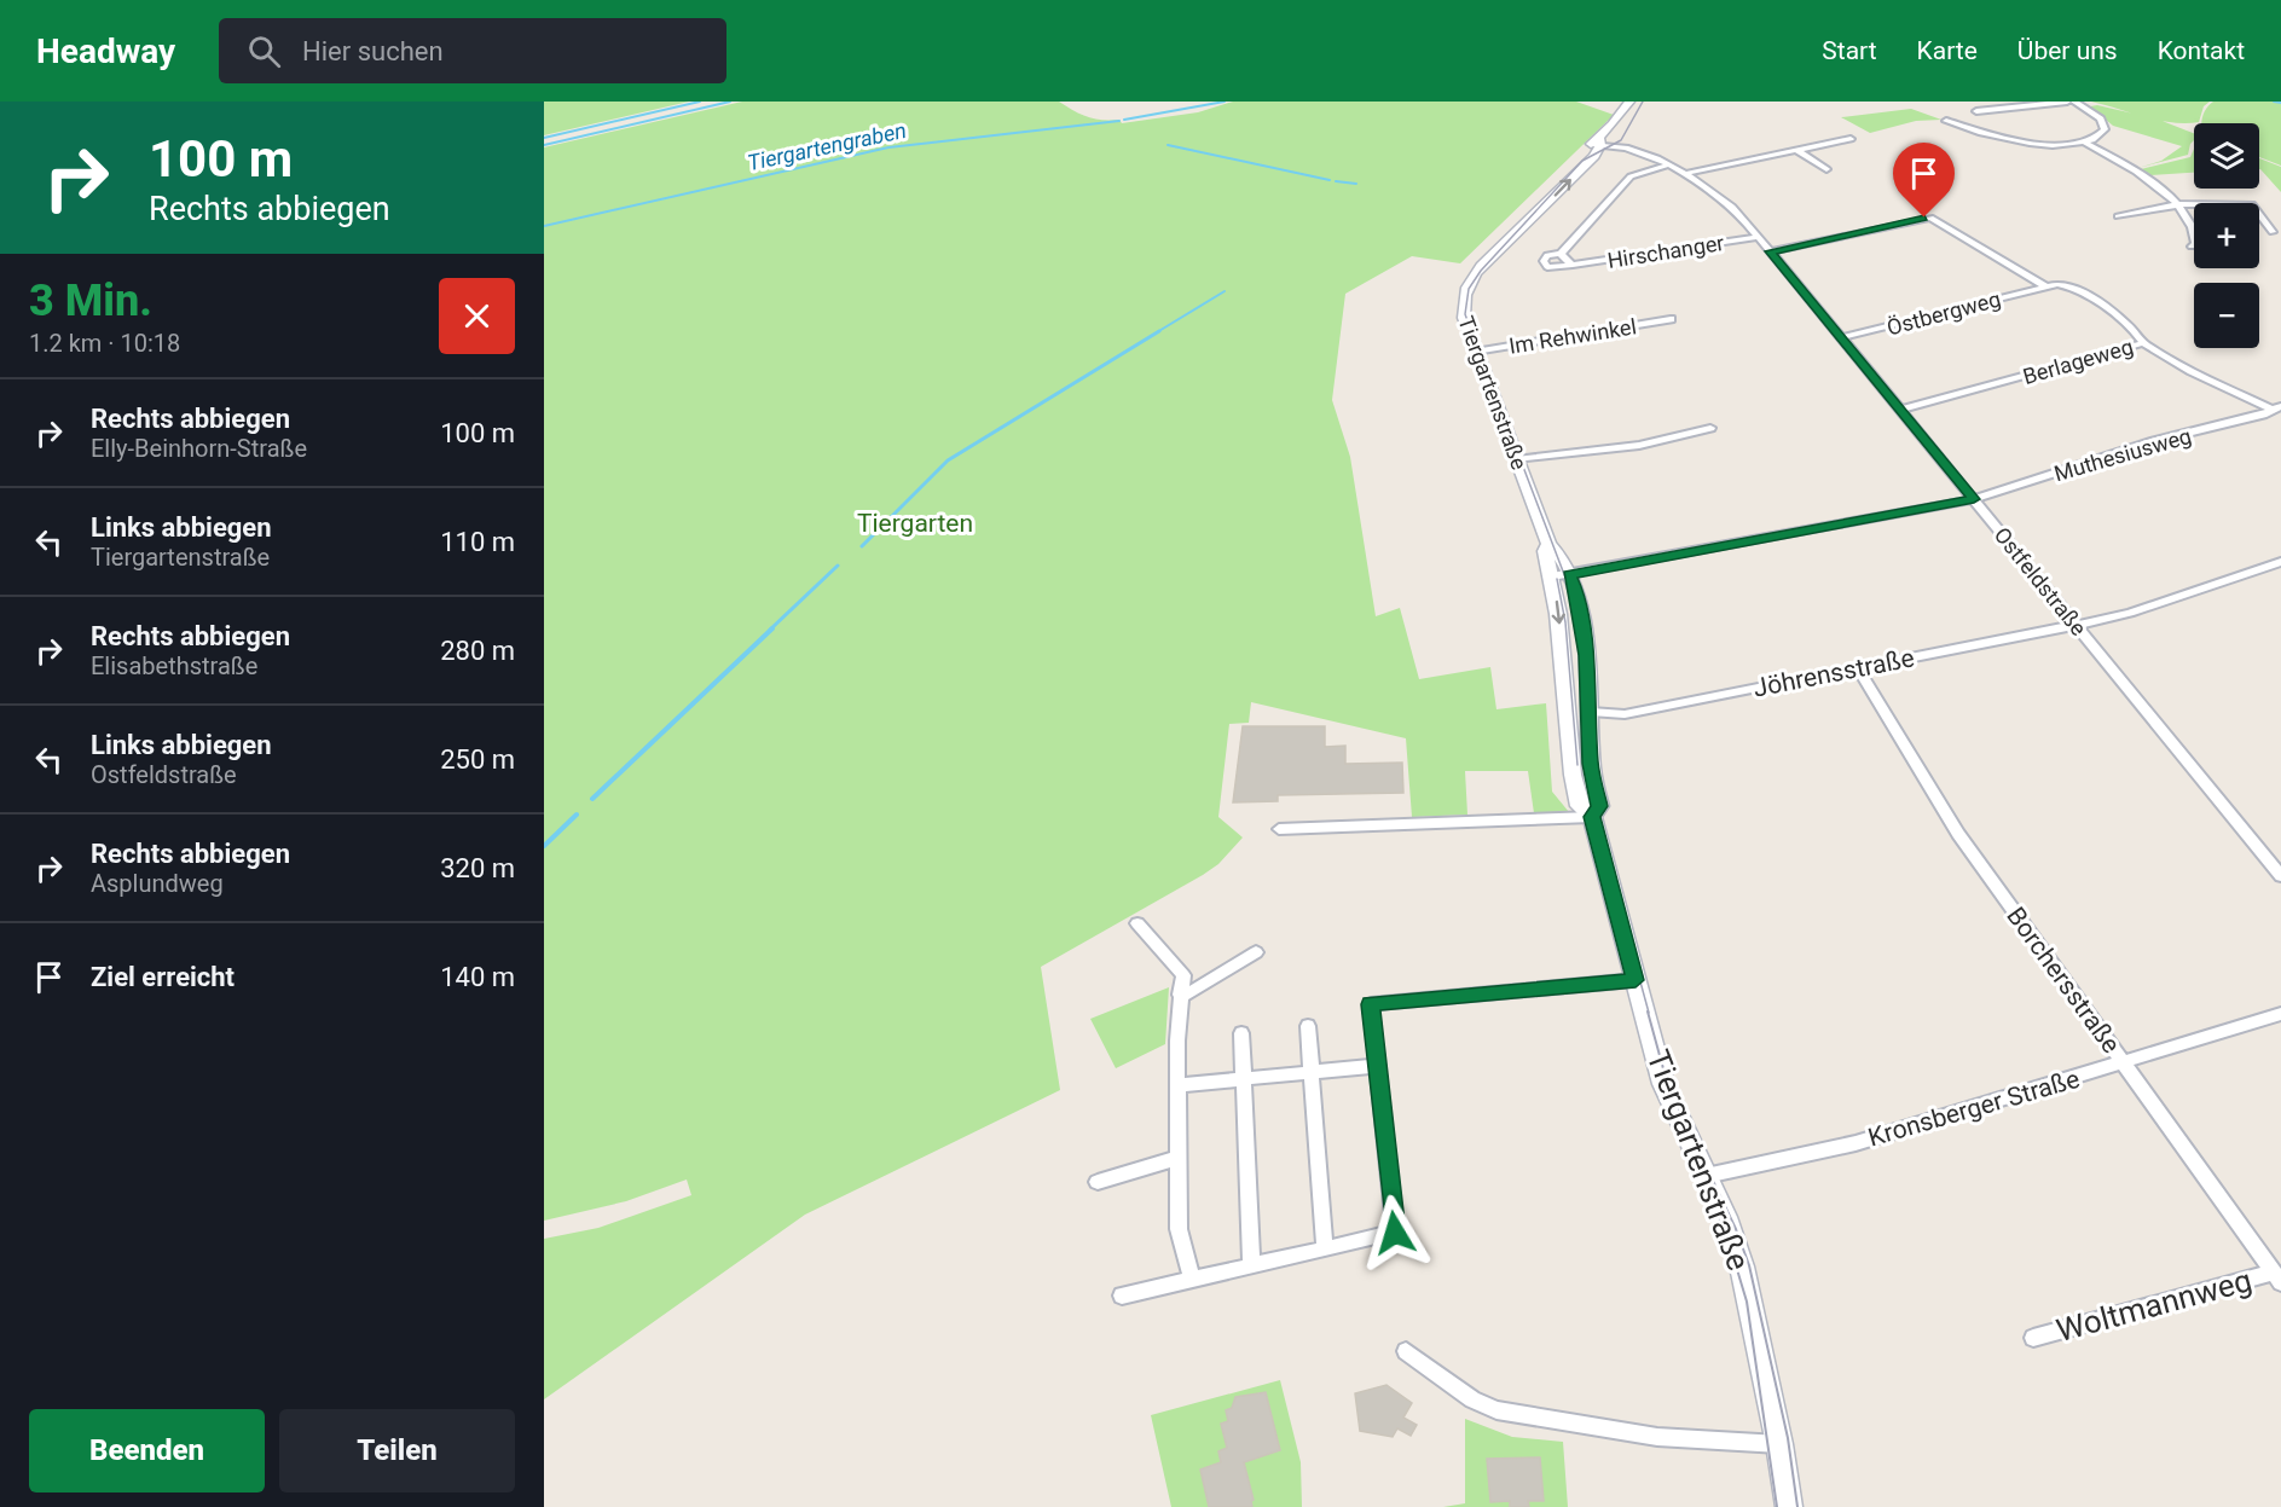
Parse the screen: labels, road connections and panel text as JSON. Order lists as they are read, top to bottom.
{
  "streets": {
    "main road": ["Tiergartenstraße"],
    "street": [
      "Hirschanger",
      "Östbergweg",
      "Im Rehwinkel",
      "Berlageweg",
      "Muthesiusweg",
      "Ostfeldstraße",
      "Jöhrensstraße",
      "Borchersstraße",
      "Kronsberger Straße",
      "Woltmannweg"
    ]
  },
  "crossings": [
    ["Hirschanger", "Ostfeldstraße"],
    ["Östbergweg", "Berlageweg"],
    ["Östbergweg", "Ostfeldstraße"],
    ["Im Rehwinkel", "Tiergartenstraße"],
    ["Berlageweg", "Muthesiusweg"],
    ["Berlageweg", "Ostfeldstraße"],
    ["Tiergartenstraße", "Muthesiusweg"],
    ["Tiergartenstraße", "Ostfeldstraße"],
    ["Tiergartenstraße", "Jöhrensstraße"],
    ["Tiergartenstraße", "Kronsberger Straße"],
    ["Muthesiusweg", "Ostfeldstraße"],
    ["Ostfeldstraße", "Jöhrensstraße"],
    ["Jöhrensstraße", "Borchersstraße"],
    ["Borchersstraße", "Kronsberger Straße"],
    ["Borchersstraße", "Woltmannweg"]
  ],
  "water": ["Tiergartengraben"],
  "parks": ["Tiergarten"],
  "page": {
    "header": "Headway",
    "search": "Hier suchen",
    "nav": [
      "Start",
      "Karte",
      "Über uns",
      "Kontakt"
    ],
    "turn": ["100 m", "Rechts abbiegen"],
    "map_buttons": ["+", "−"],
    "heading": ["3 Min.", "1.2 km · 10:18"],
    "list": [
      {
        "name": "Rechts abbiegen",
        "note": "Elly-Beinhorn-Straße",
        "value": "100 m"
      },
      {
        "name": "Links abbiegen",
        "note": "Tiergartenstraße",
        "value": "110 m"
      },
      {
        "name": "Rechts abbiegen",
        "note": "Elisabethstraße",
        "value": "280 m"
      },
      {
        "name": "Links abbiegen",
        "note": "Ostfeldstraße",
        "value": "250 m"
      },
      {
        "name": "Rechts abbiegen",
        "note": "Asplundweg",
        "value": "320 m"
      },
      {
        "name": "Ziel erreicht",
        "value": "140 m"
      }
    ],
    "buttons": ["Beenden", "Teilen"]
  }
}
